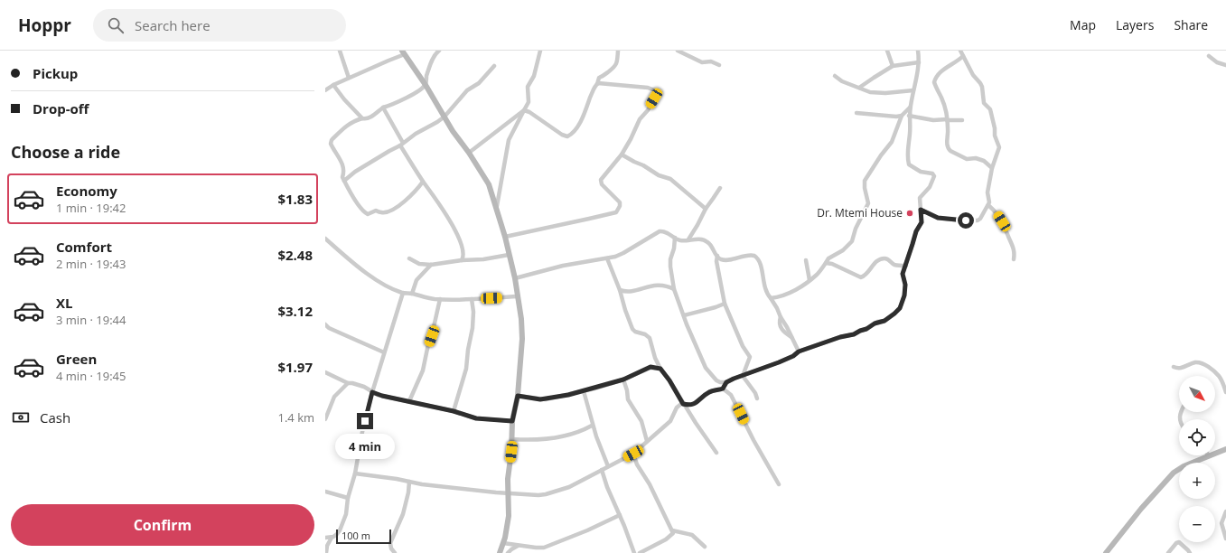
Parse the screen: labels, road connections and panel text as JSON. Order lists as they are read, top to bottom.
{
  "places": ["Dr. Mtemi House"],
  "scale_bar": "100 m",
  "north": "bottom right",
  "page": {
    "header": "Hoppr",
    "search": "Search here",
    "nav": ["Map", "Layers", "Share"],
    "banner": ["Pickup", "Drop-off"],
    "heading": "Choose a ride",
    "list": [
      {
        "name": "Economy",
        "note": "1 min · 19:42",
        "value": "$1.83"
      },
      {
        "name": "Comfort",
        "note": "2 min · 19:43",
        "value": "$2.48"
      },
      {
        "name": "XL",
        "note": "3 min · 19:44",
        "value": "$3.12"
      },
      {
        "name": "Green",
        "note": "4 min · 19:45",
        "value": "$1.97"
      }
    ],
    "map_buttons": ["+", "−"],
    "pay": ["Cash", "1.4 km"],
    "bubble": "4 min",
    "buttons": "Confirm",
    "scale": "100 m"
  }
}
